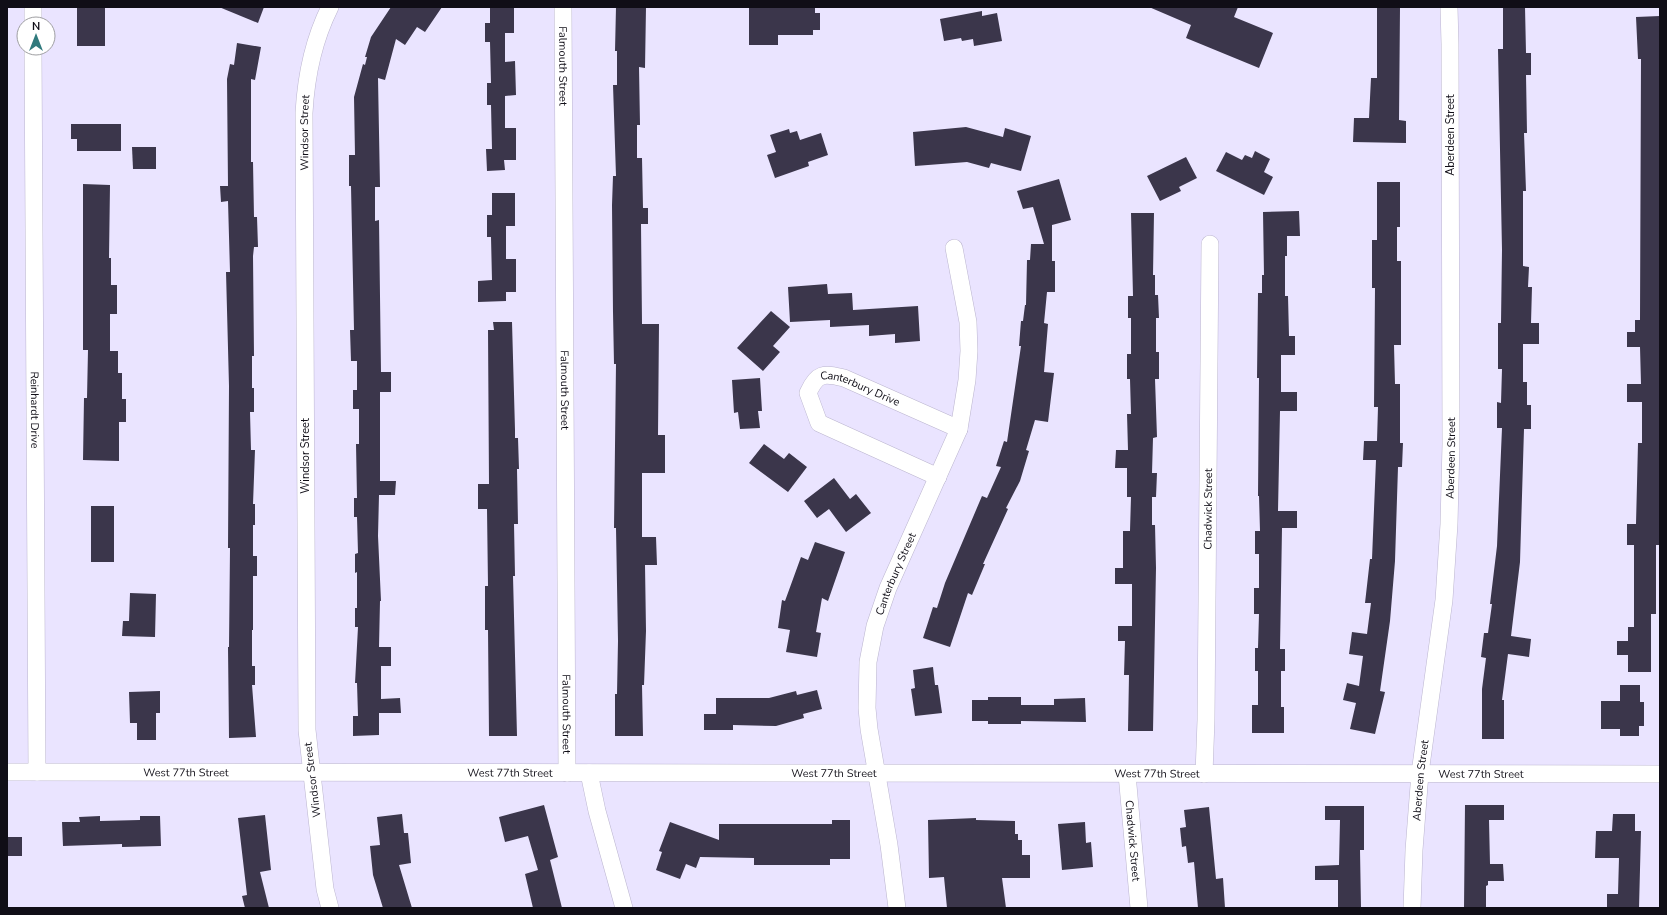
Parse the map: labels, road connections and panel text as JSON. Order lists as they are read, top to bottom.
{
  "streets": {
    "street": [
      "Falmouth Street",
      "Windsor Street",
      "Aberdeen Street",
      "Canterbury Drive",
      "Reinhardt Drive",
      "Chadwick Street",
      "Canterbury Street",
      "West 77th Street"
    ]
  },
  "crossings": [
    ["Falmouth Street", "West 77th Street"],
    ["Windsor Street", "West 77th Street"],
    ["Aberdeen Street", "West 77th Street"],
    ["Canterbury Drive", "Canterbury Street"],
    ["Reinhardt Drive", "West 77th Street"],
    ["Chadwick Street", "West 77th Street"],
    ["Canterbury Street", "West 77th Street"]
  ],
  "north": "top"
}
